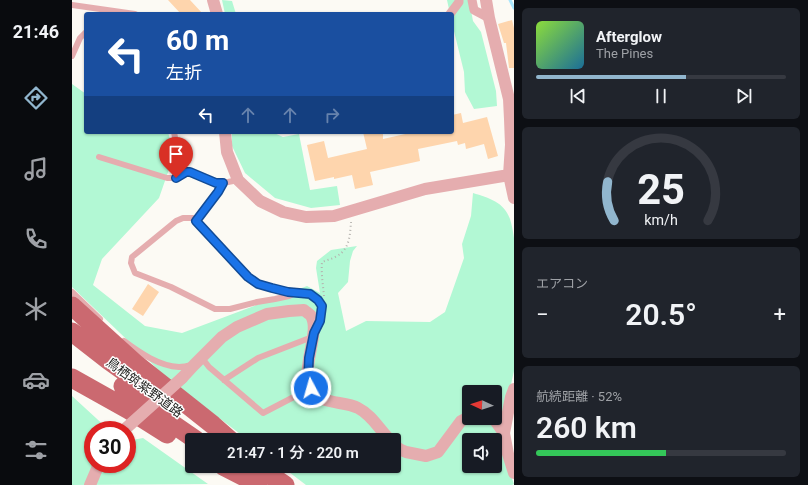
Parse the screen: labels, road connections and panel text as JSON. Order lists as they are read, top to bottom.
{
  "streets": {
    "main road": ["鳥栖筑紫野道路"]
  },
  "north": "left",
  "page": {
    "tabs": "21:46",
    "turn": ["60 m", "左折"],
    "song": ["Afterglow", "The Pines"],
    "tile": [
      "エアコン",
      ["航続距離 · 52%", "260 km"]
    ],
    "heat": ["−", "20.5°", "+"],
    "limit": "30",
    "trip": "21:47 · 1 分 · 220 m",
    "gauge": ["25", "km/h"]
  }
}
